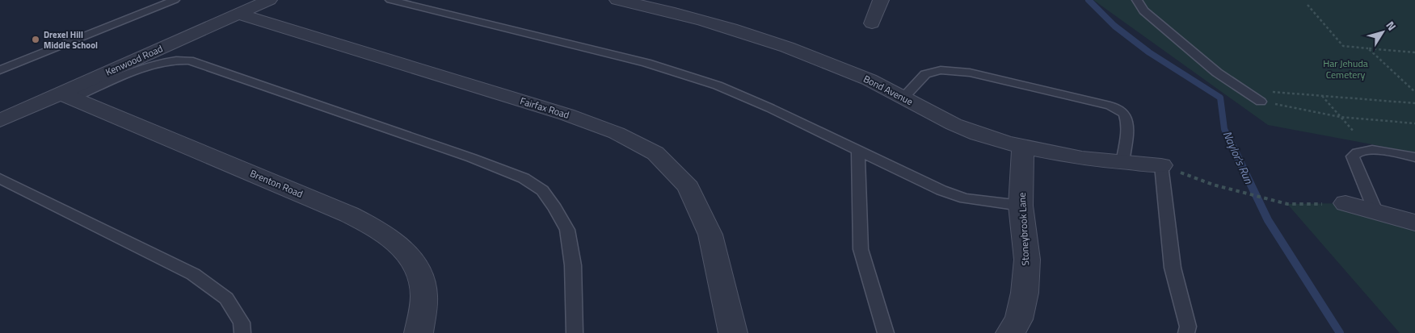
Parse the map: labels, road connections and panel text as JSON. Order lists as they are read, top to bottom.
{
  "streets": {
    "street": [
      "Kenwood Road",
      "Bond Avenue",
      "Fairfax Road",
      "Brenton Road",
      "Stoneybrook Lane"
    ]
  },
  "crossings": [
    ["Kenwood Road", "Fairfax Road"],
    ["Kenwood Road", "Brenton Road"],
    ["Bond Avenue", "Stoneybrook Lane"]
  ],
  "water": ["Naylor's Run"],
  "parks": ["Har Jehuda Cemetery"],
  "places": ["Drexel Hill Middle School"],
  "north": "top right"
}
